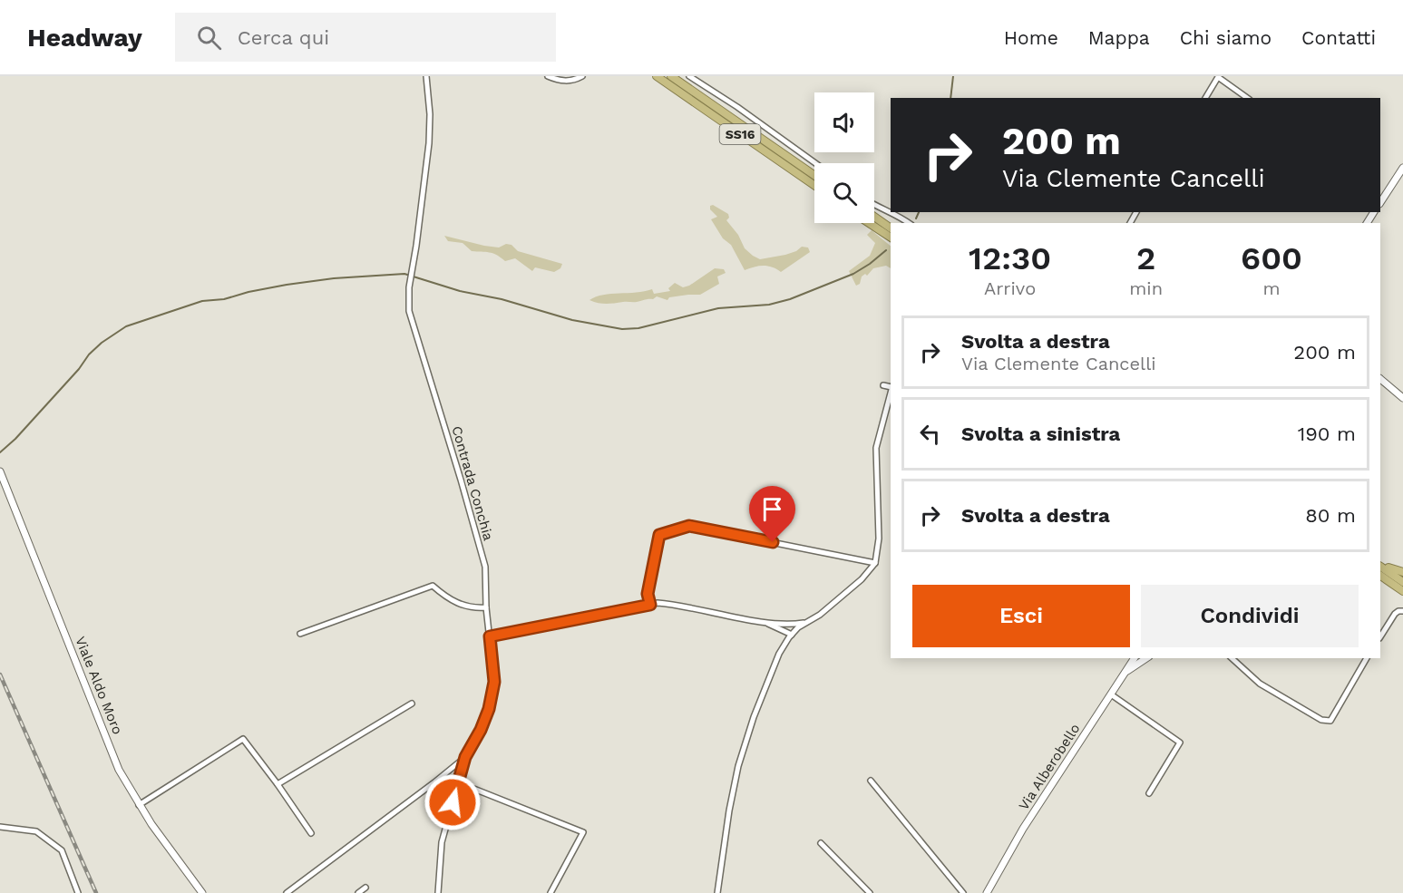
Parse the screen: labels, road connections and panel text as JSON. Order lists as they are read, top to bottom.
{
  "streets": {
    "highway": ["SS16"],
    "main road": ["Viale Aldo Moro", "Via Alberobello"],
    "street": ["Contrada Conchia"]
  },
  "page": {
    "header": "Headway",
    "search": "Cerca qui",
    "nav": [
      "Home",
      "Mappa",
      "Chi siamo",
      "Contatti"
    ],
    "turn": ["200 m", "Via Clemente Cancelli"],
    "eta": [
      "12:30",
      "Arrivo",
      "2",
      "min",
      "600",
      "m"
    ],
    "list": [
      {
        "name": "Svolta a destra",
        "note": "Via Clemente Cancelli",
        "value": "200 m"
      },
      {
        "name": "Svolta a sinistra",
        "value": "190 m"
      },
      {
        "name": "Svolta a destra",
        "value": "80 m"
      }
    ],
    "buttons": ["Esci", "Condividi"]
  }
}
